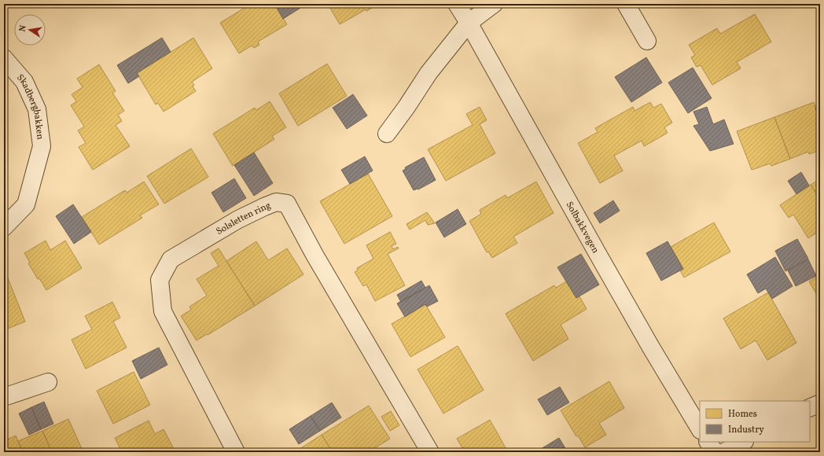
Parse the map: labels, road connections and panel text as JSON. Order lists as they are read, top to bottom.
{
  "streets": {
    "street": ["Skadbergbakken", "Solsletten ring", "Solbakkvegen"]
  },
  "legend": ["Homes", "Industry"],
  "north": "left"
}
